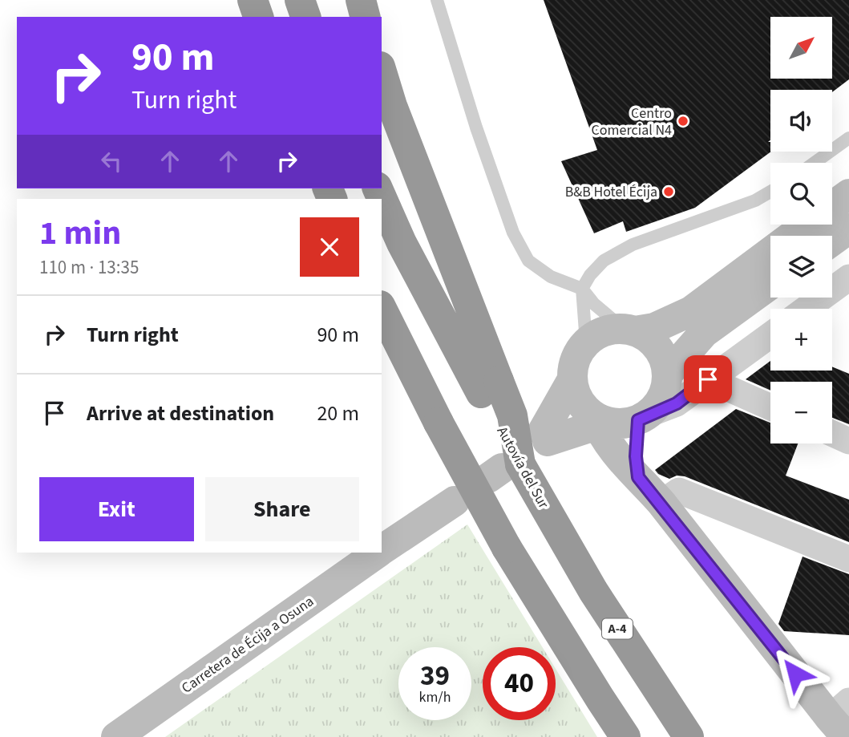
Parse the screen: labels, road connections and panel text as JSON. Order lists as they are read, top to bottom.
{
  "streets": {
    "highway": ["Autovía del Sur", "A-4"],
    "street": ["Carretera de Écija a Osuna"]
  },
  "places": ["Centro Comercial N4", "B&B Hotel Écija"],
  "north": "top right",
  "page": {
    "map_buttons": ["+", "−"],
    "turn": ["90 m", "Turn right"],
    "heading": ["1 min", "110 m · 13:35"],
    "list": [
      {
        "name": "Turn right",
        "value": "90 m"
      },
      {
        "name": "Arrive at destination",
        "value": "20 m"
      }
    ],
    "buttons": ["Exit", "Share"],
    "speed": "39 km/h",
    "limit": "40"
  }
}
